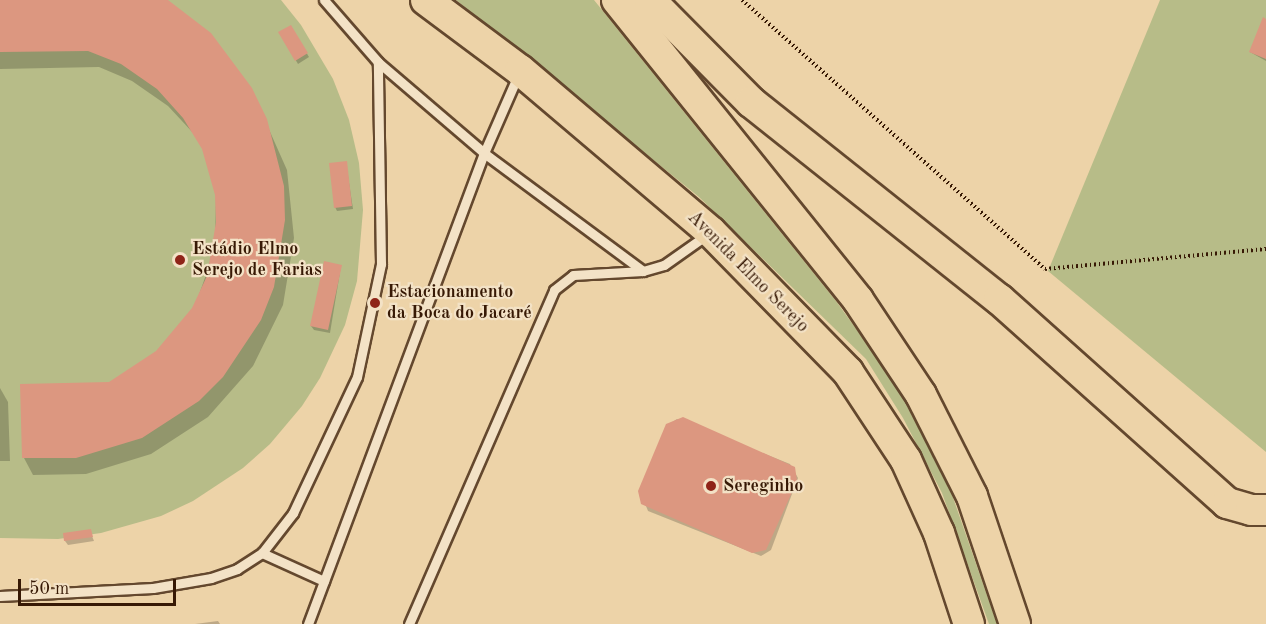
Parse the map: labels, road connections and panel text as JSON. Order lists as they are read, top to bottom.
{
  "streets": {
    "main road": ["Avenida Elmo Serejo"]
  },
  "places": ["Estádio Elmo Serejo de Farias", "Estacionamento da Boca do Jacaré", "Sereginho"],
  "scale_bar": "50 m"
}
